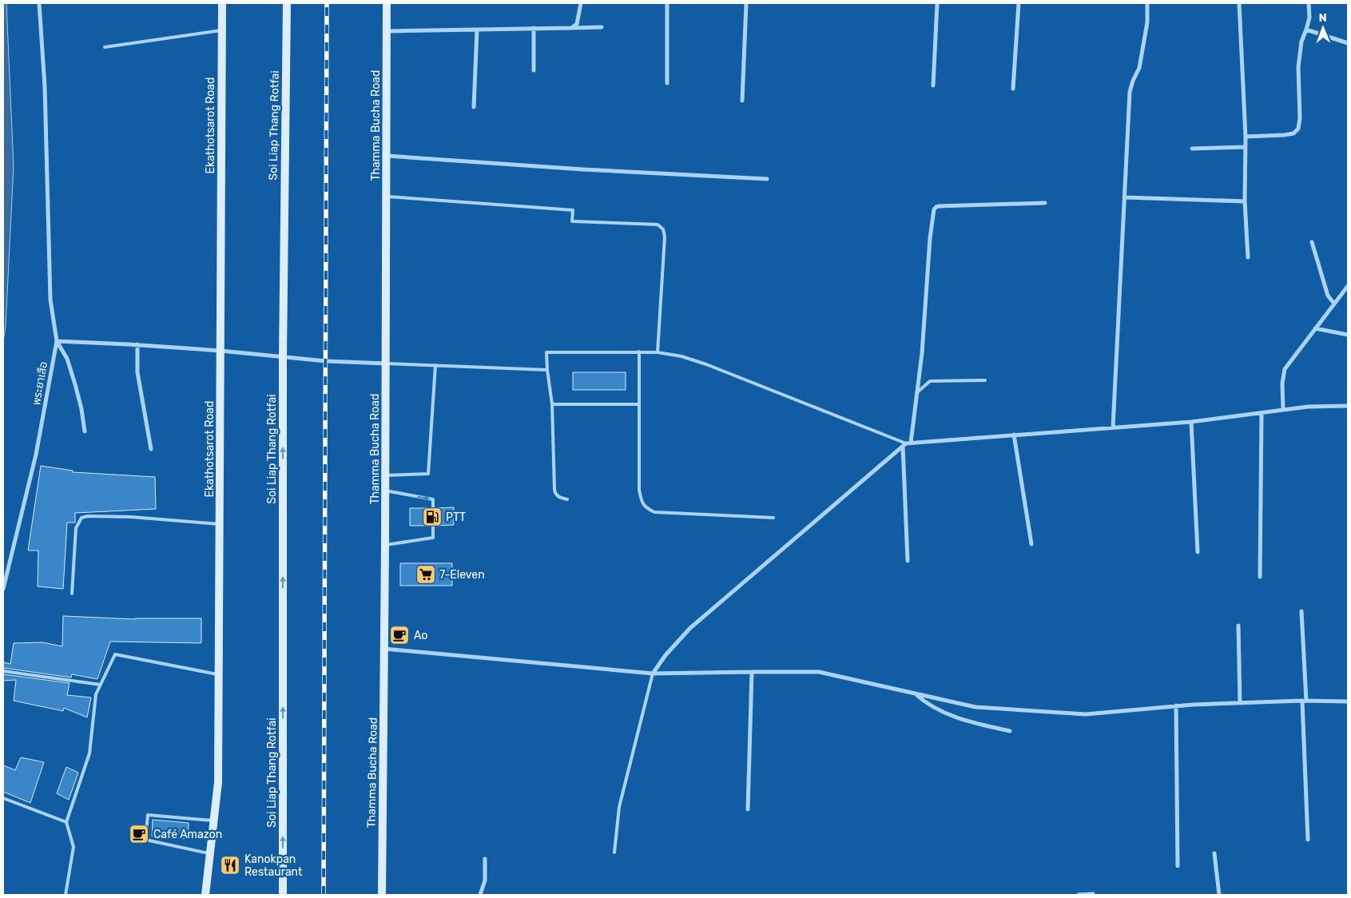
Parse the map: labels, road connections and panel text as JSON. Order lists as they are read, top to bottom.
{
  "streets": {
    "main road": ["Ekathotsarot Road", "Soi Liap Thang Rotfai", "Thamma Bucha Road"],
    "street": ["พระยาเสือ"]
  },
  "one_way": ["Soi Liap Thang Rotfai"],
  "places": {
    "fuel station": ["PTT"],
    "supermarket": ["7-Eleven"],
    "cafe": ["Ao", "Café Amazon"],
    "restaurant": ["Kanokpan Restaurant"]
  },
  "north": "top"
}
